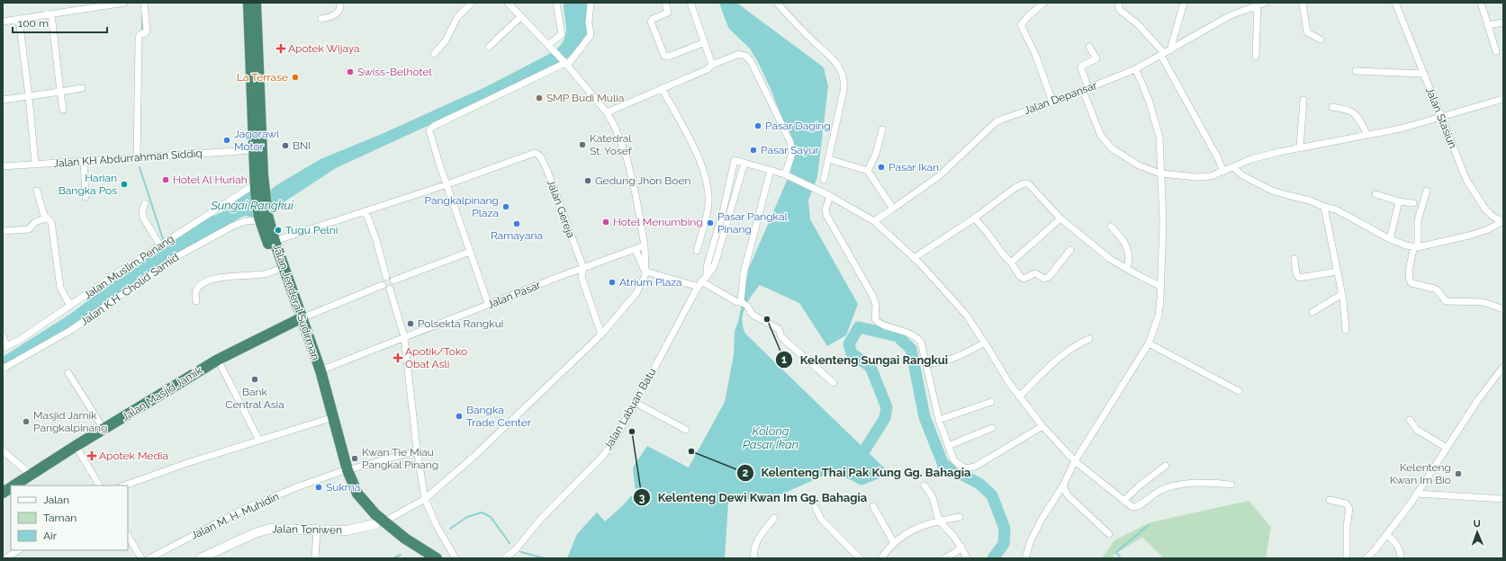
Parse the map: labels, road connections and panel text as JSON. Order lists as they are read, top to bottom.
{
  "streets": {
    "highway": ["Jalan Jenderal Sudirman", "Jalan Masjid Jamik"],
    "main road": ["Jalan Toniwen"],
    "street": [
      "Jalan Depansar",
      "Jalan Stasiun",
      "Jalan KH Abdurrahman Siddiq",
      "Jalan Gereja",
      "Jalan Muslim Penang",
      "Jalan K.H. Cholid Samid",
      "Jalan Pasar",
      "Jalan Labuan Batu",
      "Jalan M. H. Muhidin"
    ]
  },
  "crossings": [
    ["Jalan KH Abdurrahman Siddiq", "Jalan Jenderal Sudirman"],
    ["Jalan Gereja", "Jalan Pasar"],
    ["Jalan Muslim Penang", "Jalan Jenderal Sudirman"],
    ["Jalan K.H. Cholid Samid", "Jalan Jenderal Sudirman"],
    ["Jalan Pasar", "Jalan Jenderal Sudirman"],
    ["Jalan Jenderal Sudirman", "Jalan Masjid Jamik"],
    ["Jalan Jenderal Sudirman", "Jalan M. H. Muhidin"],
    ["Jalan Jenderal Sudirman", "Jalan Toniwen"]
  ],
  "water": ["Sungai Rangkui", "Kolong Pasar Ikan"],
  "places": {
    "health": ["Apotek Wijaya", "Apotik/Toko Obat Asli", "Apotek Media"],
    "other": [
      "Swiss-Belhotel",
      "La Terrase",
      "SMP Budi Mulia",
      "Pasar Daging",
      "Jagorawi Motor",
      "Katedral St. Yosef",
      "BNI",
      "Pasar Sayur",
      "Pasar Ikan",
      "Hotel Al Huriah",
      "Gedung Jhon Boen",
      "Harian Bangka Pos",
      "Pangkalpinang Plaza",
      "Hotel Menumbing",
      "Pasar Pangkal Pinang",
      "Ramayana",
      "Tugu Pelni",
      "Atrium Plaza",
      "Kelenteng Sungai Rangkui",
      "Polsekta Rangkui",
      "Bank Central Asia",
      "Bangka Trade Center",
      "Masjid Jamik Pangkalpinang",
      "Kelenteng Dewi Kwan Im Gg. Bahagia",
      "Kelenteng Thai Pak Kung Gg. Bahagia",
      "Kwan Tie Miau Pangkal Pinang",
      "Kelenteng Kwan Im Bio",
      "Sukma"
    ]
  },
  "legend": ["Jalan", "Taman", "Air"],
  "scale_bar": "100 m",
  "north": "top"
}
